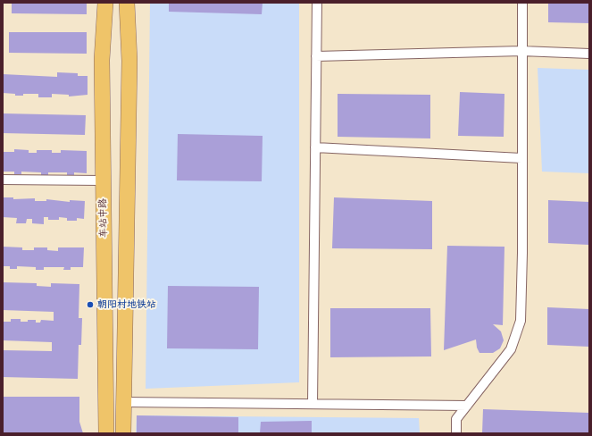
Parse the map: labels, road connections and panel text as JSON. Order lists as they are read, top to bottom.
{
  "streets": {
    "main road": ["车站中路"]
  },
  "places": ["朝阳村地铁站"]
}
